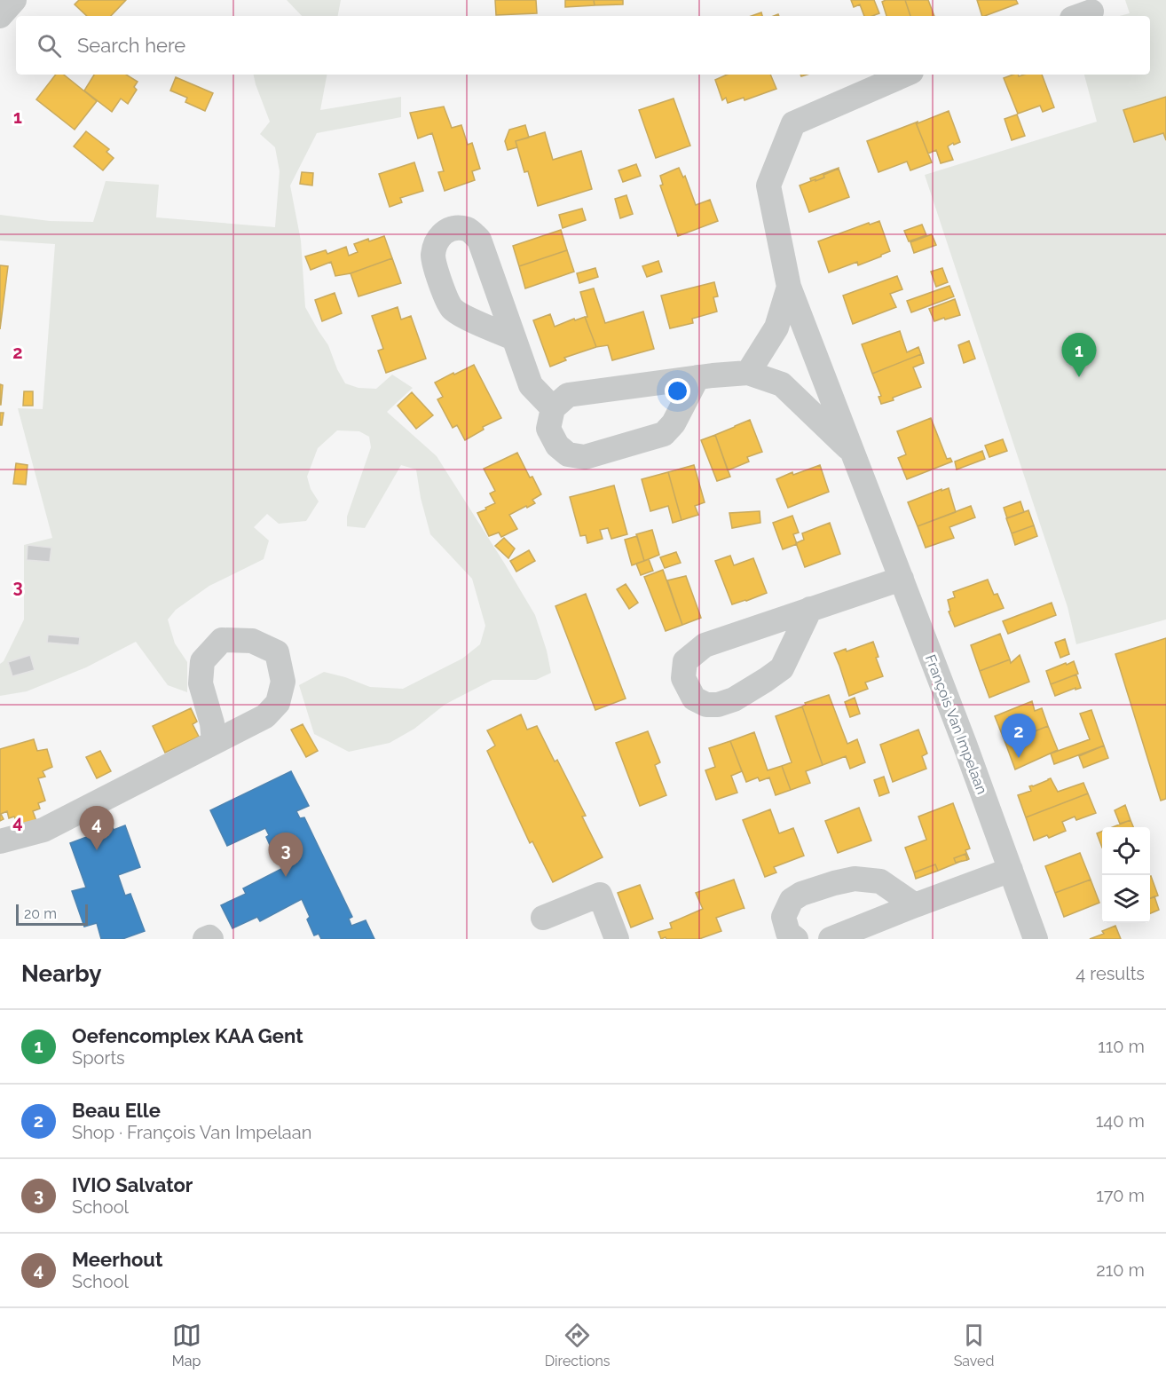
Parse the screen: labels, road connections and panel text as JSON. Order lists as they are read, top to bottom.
{
  "streets": {
    "street": ["François Van Impelaan"]
  },
  "scale_bar": "20 m",
  "page": {
    "search": "Search here",
    "pins": [
      "1",
      "2",
      "4",
      "3"
    ],
    "scale": "20 m",
    "heading": ["Nearby", "4 results"],
    "list": [
      {
        "mark": "1",
        "name": "Oefencomplex KAA Gent",
        "note": "Sports",
        "value": "110 m"
      },
      {
        "mark": "2",
        "name": "Beau Elle",
        "note": "Shop · François Van Impelaan",
        "value": "140 m"
      },
      {
        "mark": "3",
        "name": "IVIO Salvator",
        "note": "School",
        "value": "170 m"
      },
      {
        "mark": "4",
        "name": "Meerhout",
        "note": "School",
        "value": "210 m"
      }
    ],
    "nav": ["Map", "Directions", "Saved"]
  },
  "grid": {
    "rows": [
      "1",
      "2",
      "3",
      "4"
    ]
  }
}
